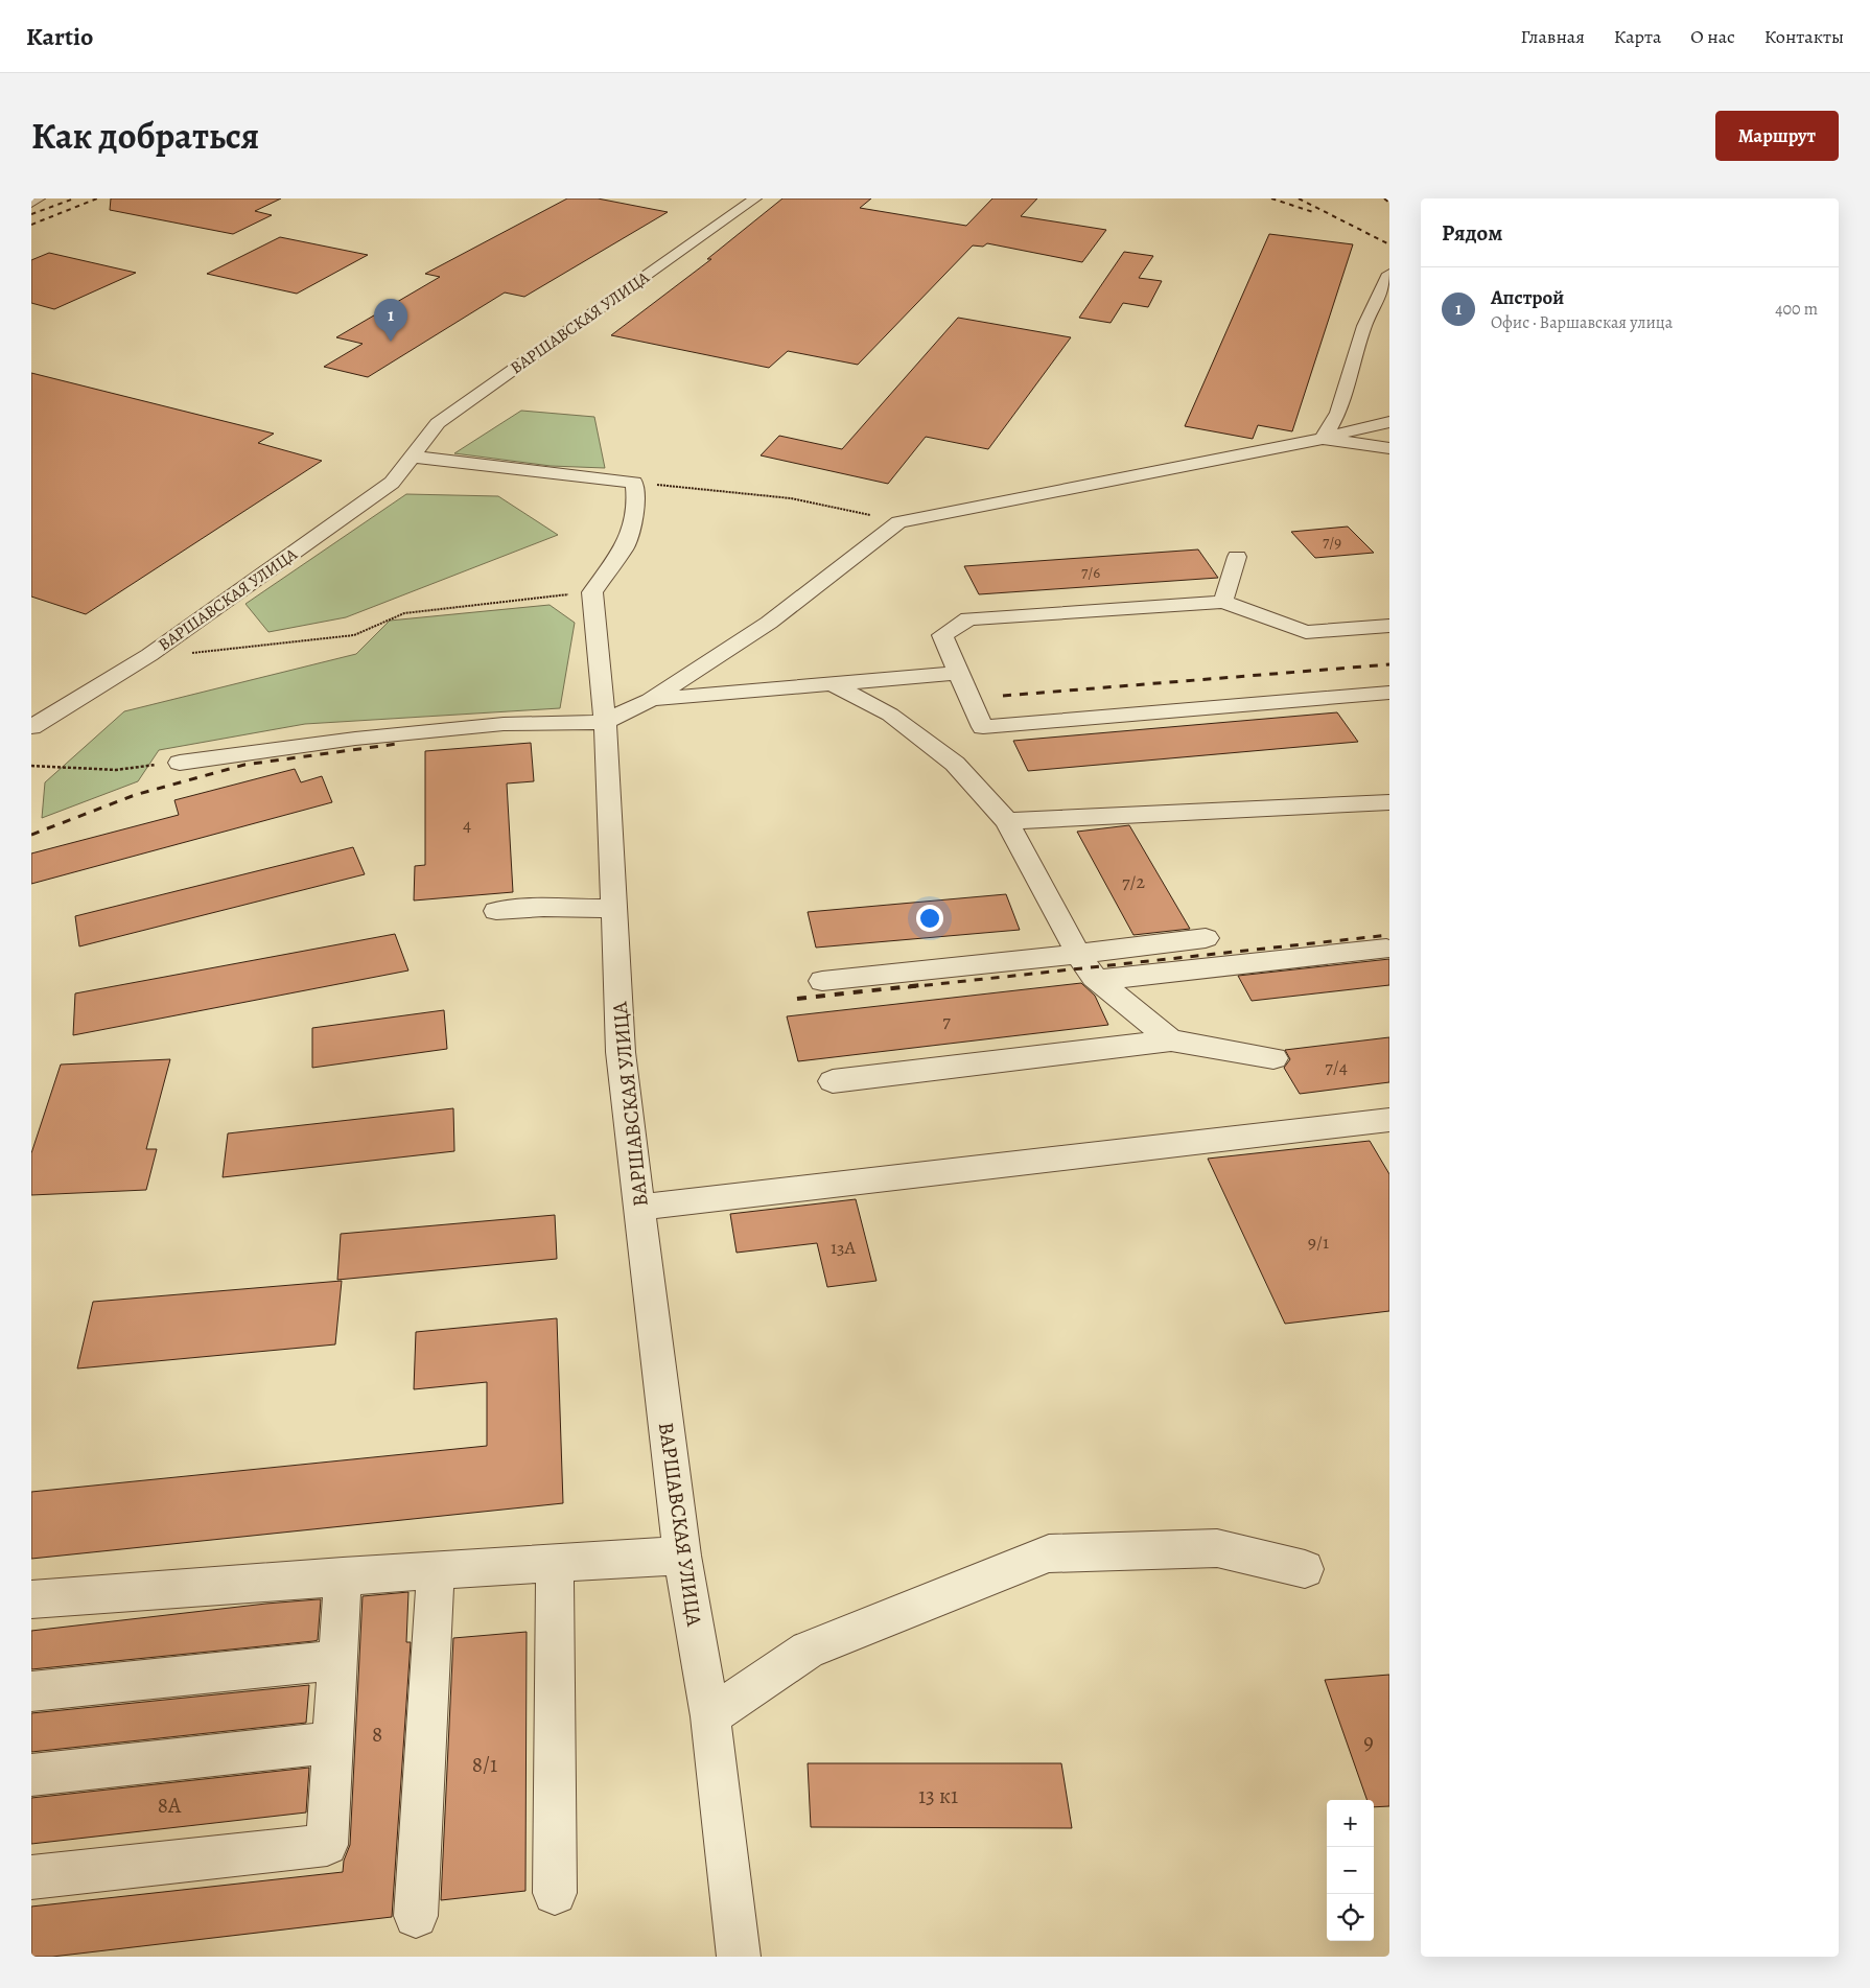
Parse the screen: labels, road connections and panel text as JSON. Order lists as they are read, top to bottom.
{
  "streets": {
    "street": ["ВАРШАВСКАЯ УЛИЦА"]
  },
  "house_numbers": [
    "7/9",
    "7/6",
    "4",
    "7/2",
    "7",
    "7/4",
    "9/1",
    "13А",
    "8",
    "9",
    "8/1",
    "13 к1",
    "8А"
  ],
  "page": {
    "header": "Kartio",
    "nav": [
      "Главная",
      "Карта",
      "О нас",
      "Контакты"
    ],
    "title": "Как добраться",
    "buttons": "Маршрут",
    "heading": "Рядом",
    "list": [
      {
        "mark": "1",
        "name": "Апстрой",
        "note": "Офис · Варшавская улица",
        "value": "400 m"
      }
    ],
    "pins": "1",
    "map_buttons": ["+", "−"]
  }
}
